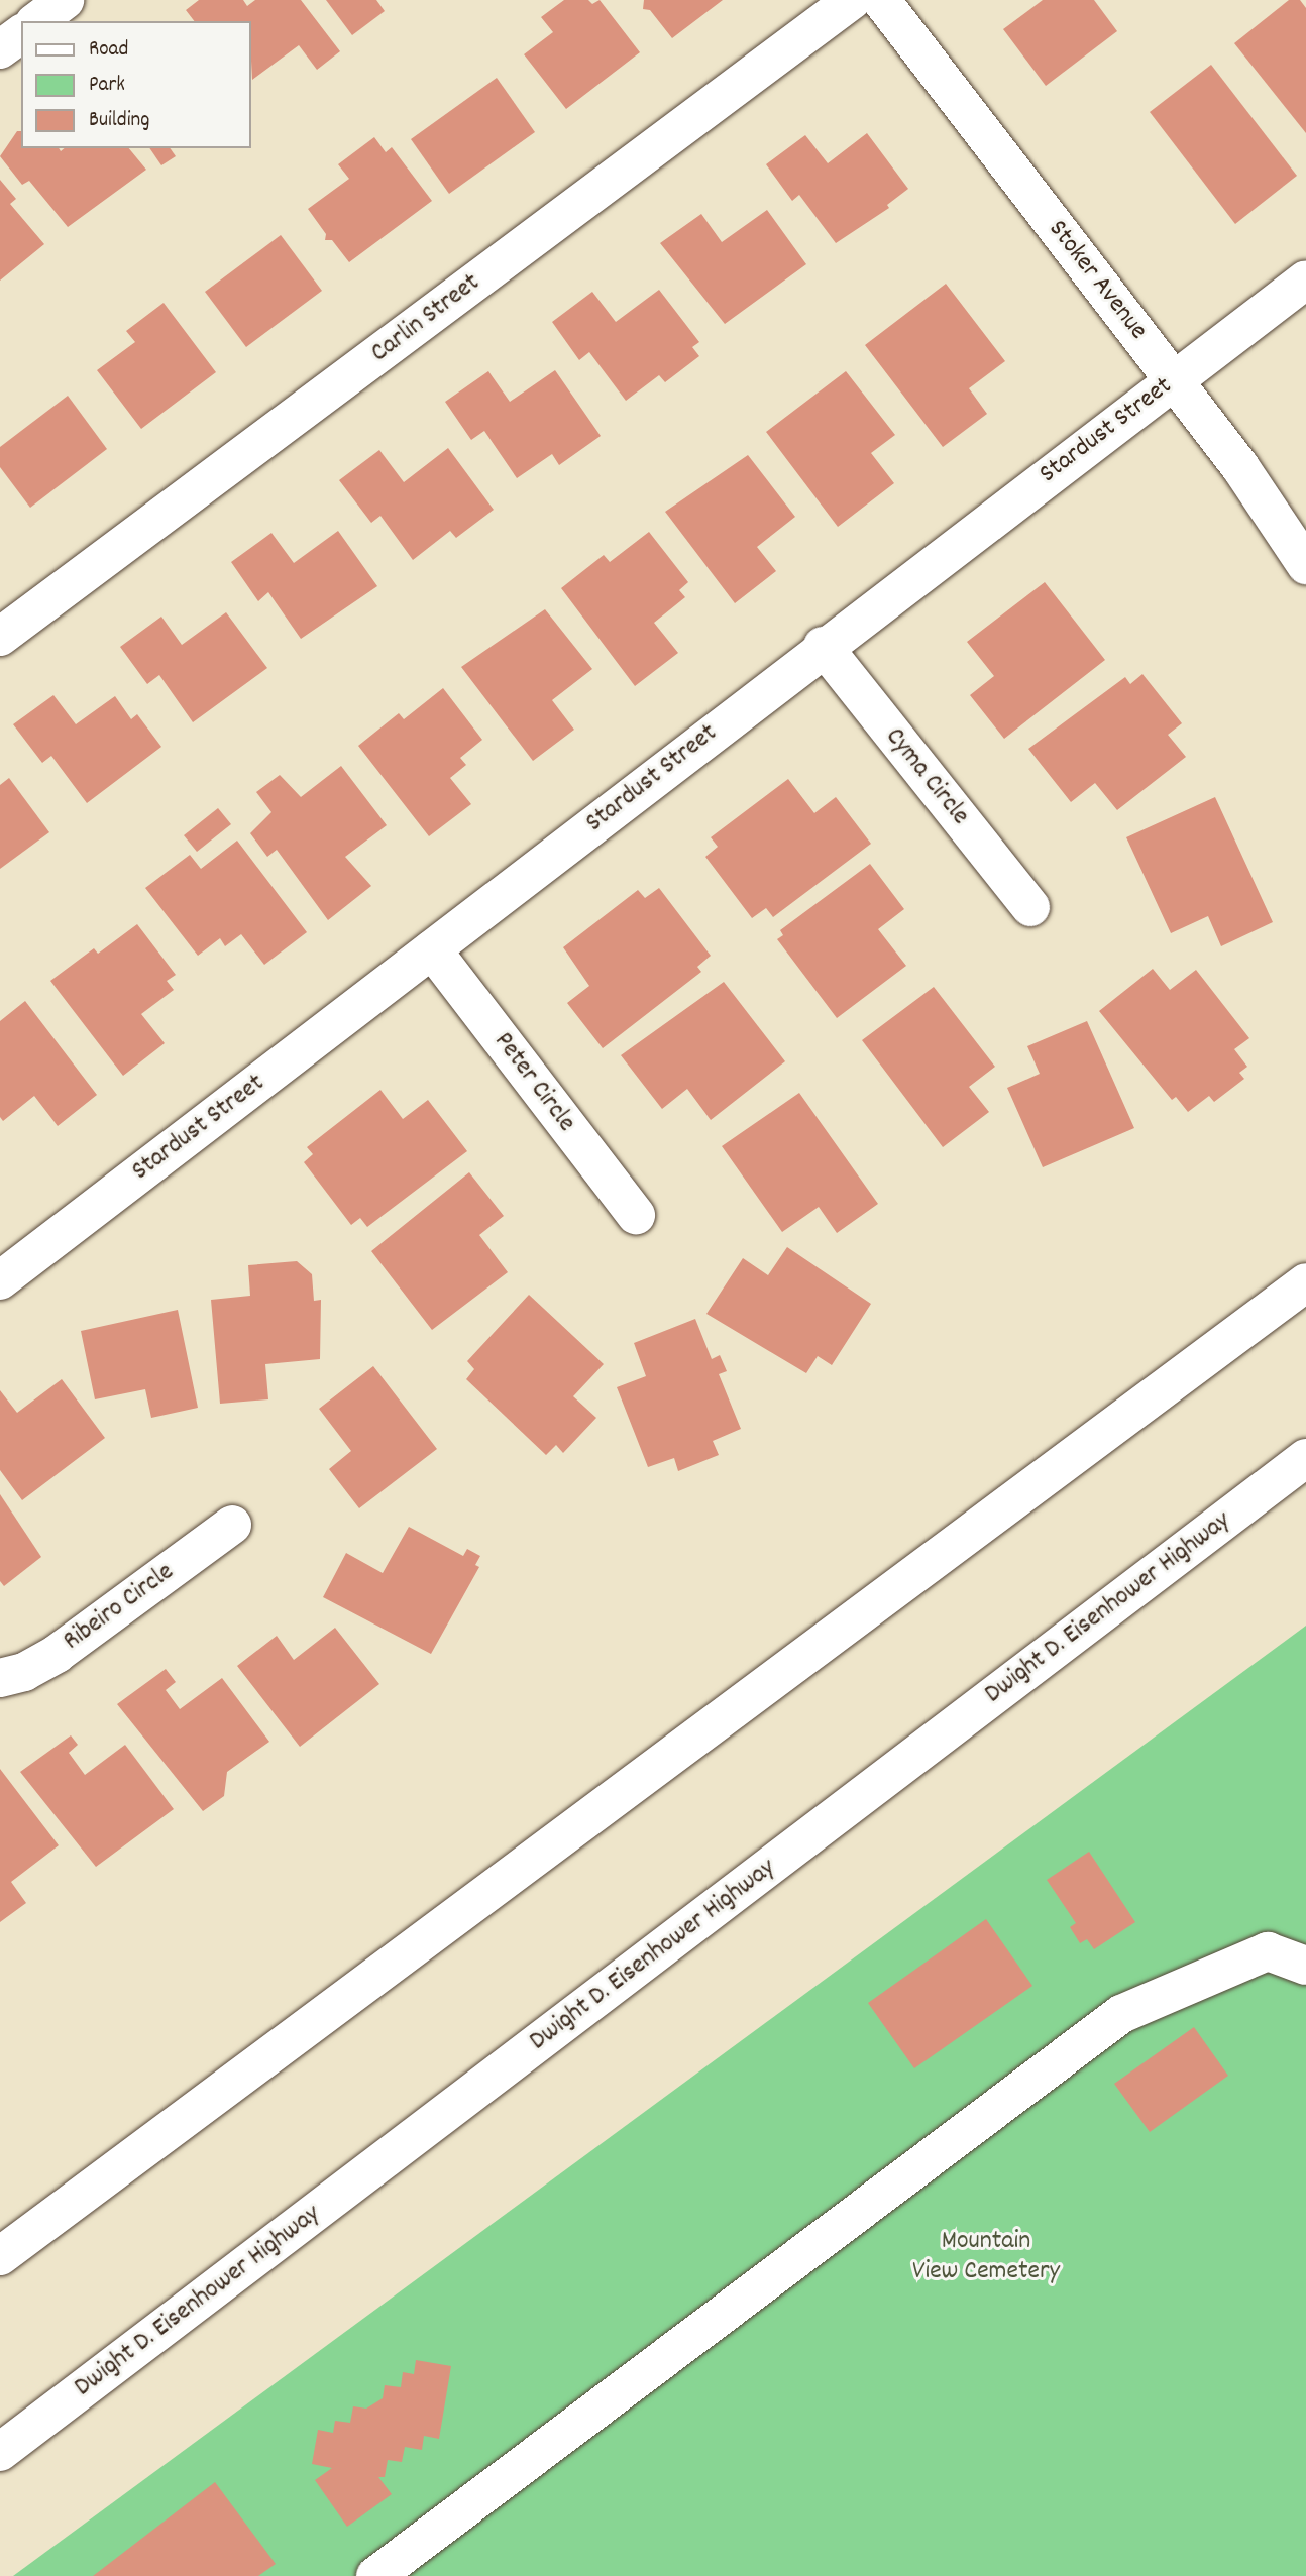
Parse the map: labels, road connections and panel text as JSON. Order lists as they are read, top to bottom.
{
  "streets": {
    "main road": [
      "Stoker Avenue",
      "Carlin Street",
      "Stardust Street",
      "Cyma Circle",
      "Peter Circle",
      "Ribeiro Circle",
      "Dwight D. Eisenhower Highway"
    ]
  },
  "crossings": [
    ["Stoker Avenue", "Stardust Street"],
    ["Stardust Street", "Cyma Circle"],
    ["Stardust Street", "Peter Circle"]
  ],
  "parks": ["Mountain View Cemetery"],
  "legend": ["Road", "Park", "Building"]
}
